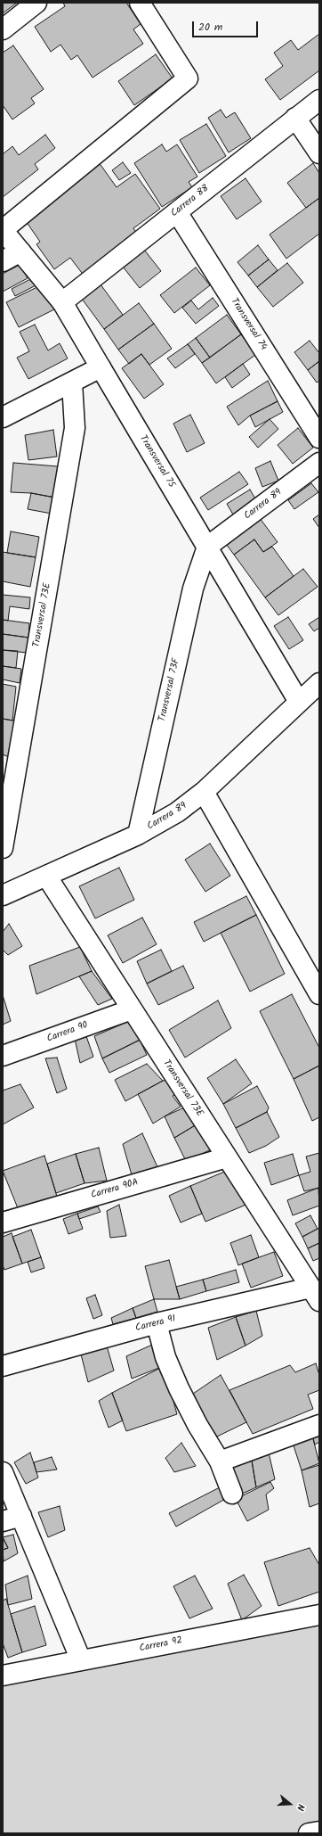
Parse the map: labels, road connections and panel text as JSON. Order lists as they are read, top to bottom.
{
  "streets": {
    "street": [
      "Carrera 88",
      "Transversal 74",
      "Transversal 75",
      "Carrera 89",
      "Transversal 73E",
      "Transversal 73F",
      "Carrera 90",
      "Carrera 90A",
      "Carrera 91",
      "Carrera 92"
    ]
  },
  "crossings": [
    ["Carrera 88", "Transversal 74"],
    ["Carrera 88", "Transversal 75"],
    ["Transversal 75", "Carrera 89"],
    ["Transversal 75", "Transversal 73F"],
    ["Carrera 89", "Transversal 73E"],
    ["Carrera 89", "Transversal 73F"],
    ["Transversal 73E", "Carrera 90"],
    ["Transversal 73E", "Carrera 90A"],
    ["Transversal 73E", "Carrera 91"]
  ],
  "scale_bar": "20 m",
  "north": "right"
}
